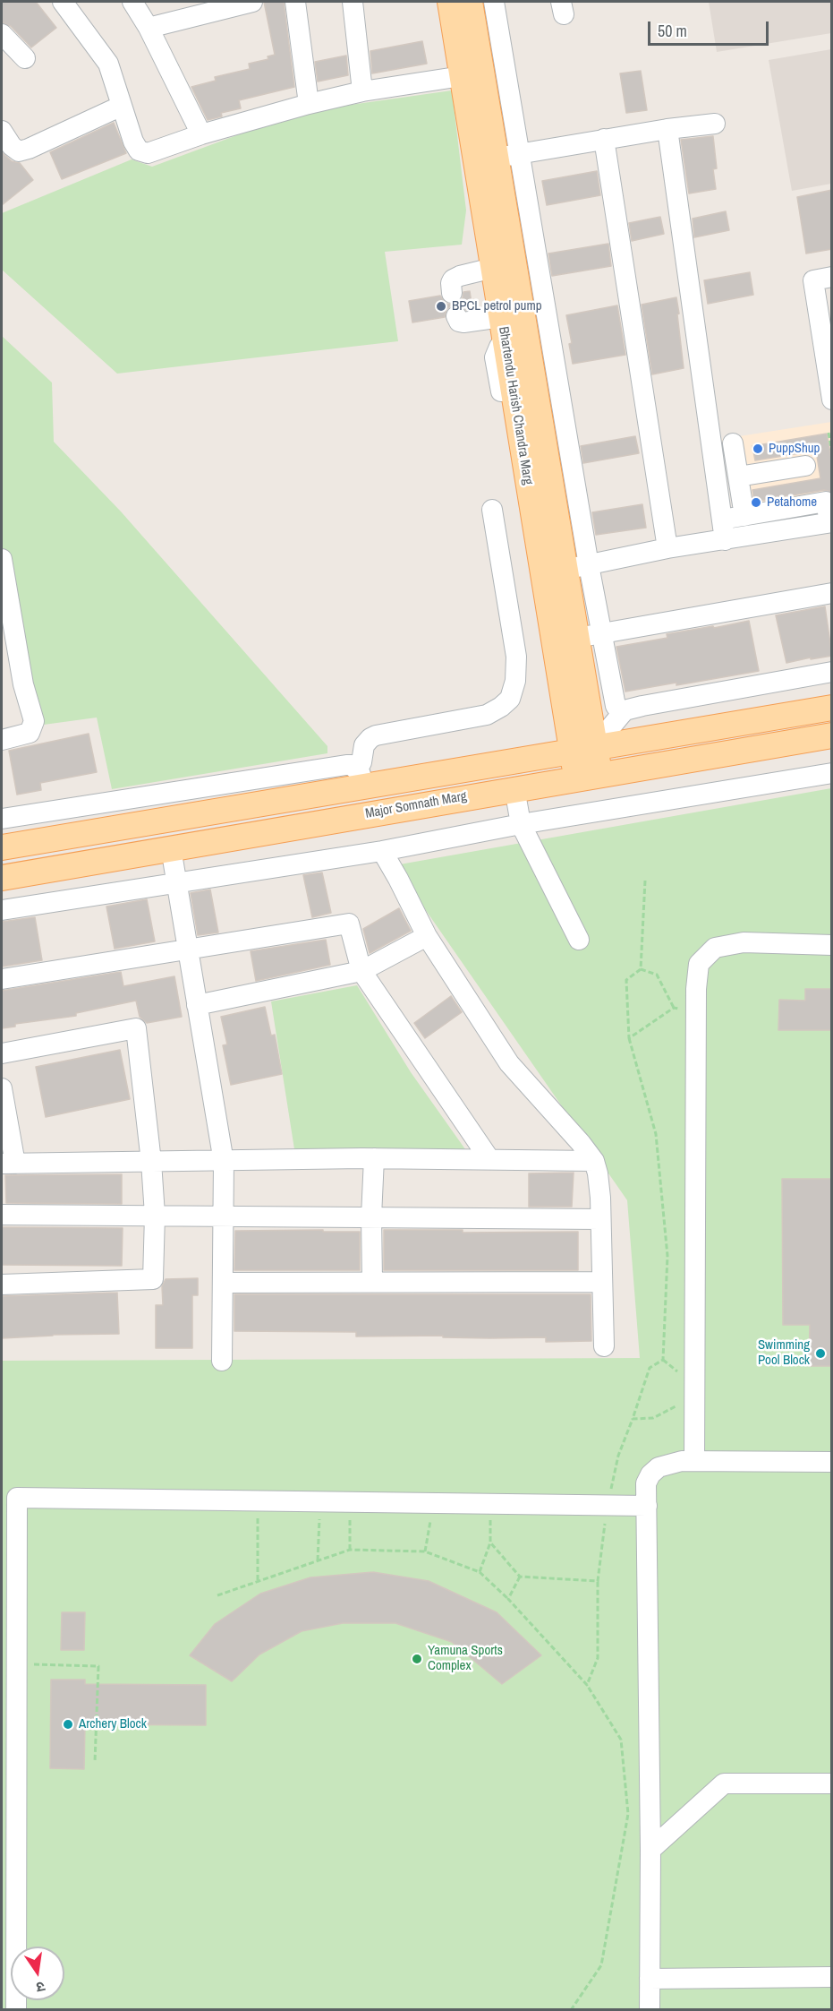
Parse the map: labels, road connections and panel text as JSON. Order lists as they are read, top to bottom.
{
  "streets": {
    "main road": ["Bhartendu Harish Chandra Marg", "Major Somnath Marg"]
  },
  "crossings": [
    ["Bhartendu Harish Chandra Marg", "Major Somnath Marg"]
  ],
  "places": [
    "BPCL petrol pump",
    "PuppShup",
    "Petahome",
    "Swimming Pool Block",
    "Yamuna Sports Complex",
    "Archery Block"
  ],
  "scale_bar": "50 m",
  "north": "bottom"
}
